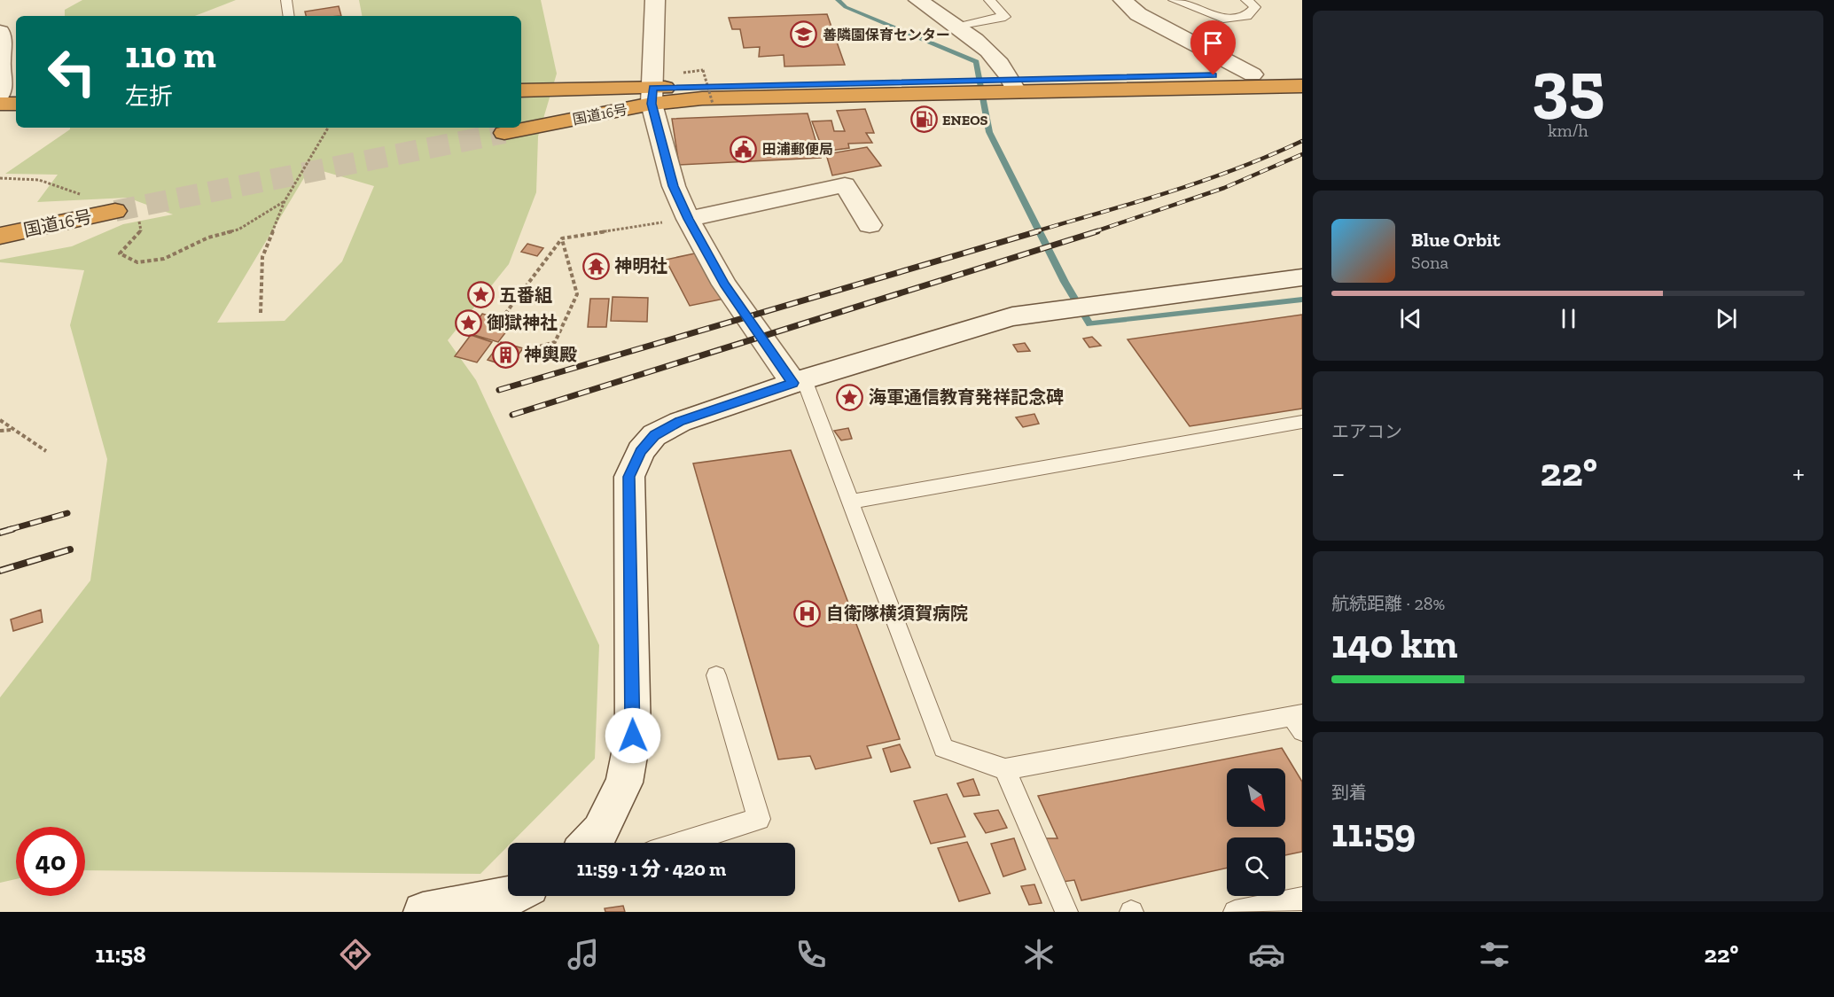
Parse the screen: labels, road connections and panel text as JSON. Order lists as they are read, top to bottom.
{
  "streets": {
    "highway": ["国道16号"]
  },
  "places": {
    "school or university": ["善隣園保育センター"],
    "fuel station": ["ENEOS"],
    "public building": ["田浦郵便局"],
    "temple": ["神明社"],
    "place": ["五番組", "御獄神社", "海軍通信教育発祥記念碑"],
    "building": ["神輿殿"],
    "hospital": ["自衛隊横須賀病院"]
  },
  "north": "bottom right",
  "page": {
    "tile": [
      ["35", "km/h"],
      "エアコン",
      ["航続距離 · 28%", "140 km"],
      ["到着", "11:59"]
    ],
    "turn": ["110 m", "左折"],
    "song": ["Blue Orbit", "Sona"],
    "heat": ["−", "22°", "+"],
    "limit": "40",
    "trip": "11:59 · 1 分 · 420 m",
    "tabs": ["11:58", "22°"]
  }
}
